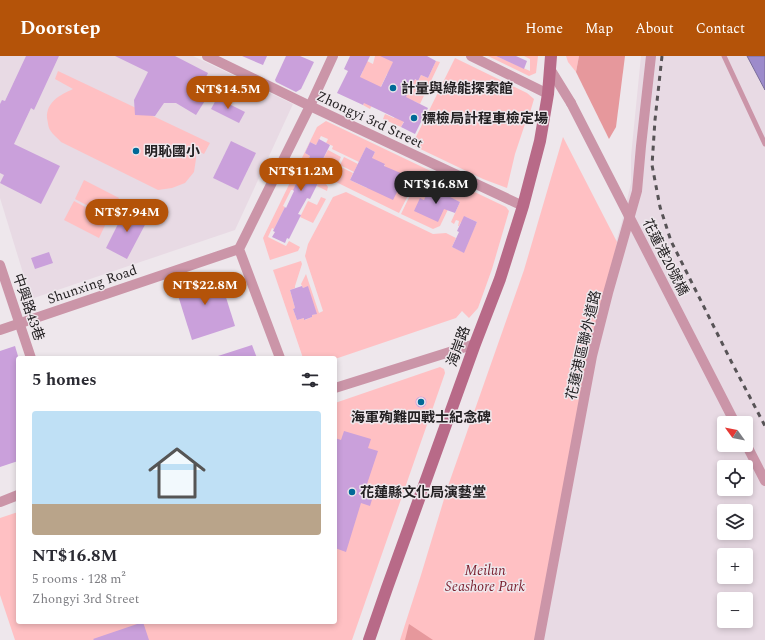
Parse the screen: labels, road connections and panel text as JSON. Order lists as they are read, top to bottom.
{
  "streets": {
    "main road": ["海岸路"],
    "street": [
      "Zhongyi 3rd Street",
      "花蓮港20號橋",
      "Shunxing Road",
      "中興路43巷",
      "花蓮港區聯外道路"
    ]
  },
  "crossings": [
    ["Zhongyi 3rd Street", "海岸路"],
    ["花蓮港20號橋", "海岸路"],
    ["Shunxing Road", "中興路43巷"]
  ],
  "parks": ["Meilun Seashore Park"],
  "places": [
    "計量與綠能探索館",
    "標檢局計程車檢定場",
    "明恥國小",
    "海軍殉難四戰士紀念碑",
    "花蓮縣文化局演藝堂"
  ],
  "north": "top left",
  "page": {
    "header": "Doorstep",
    "nav": [
      "Home",
      "Map",
      "About",
      "Contact"
    ],
    "price": [
      "NT$14.5M",
      "NT$11.2M",
      "NT$16.8M",
      "NT$7.94M",
      "NT$22.8M"
    ],
    "heading": "5 homes",
    "list": [
      {
        "name": "NT$16.8M",
        "note": "5 rooms · 128 m² · Zhongyi 3rd Street"
      }
    ],
    "map_buttons": ["+", "−"]
  }
}
